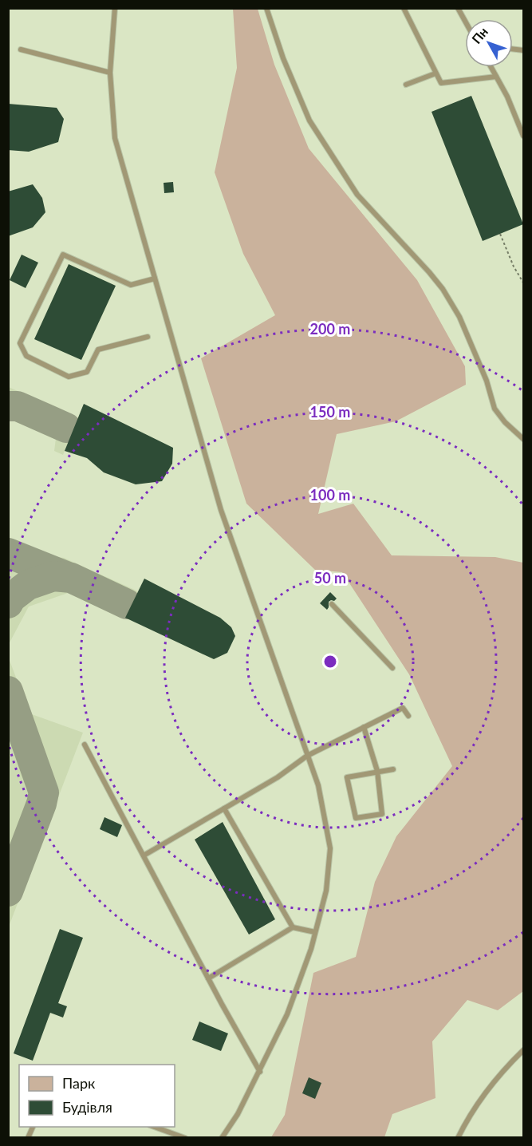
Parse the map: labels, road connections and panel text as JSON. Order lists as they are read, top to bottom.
{
  "legend": ["Парк", "Будівля"],
  "north": "top left",
  "rings": [
    "200 m",
    "150 m",
    "100 m",
    "50 m"
  ]
}
